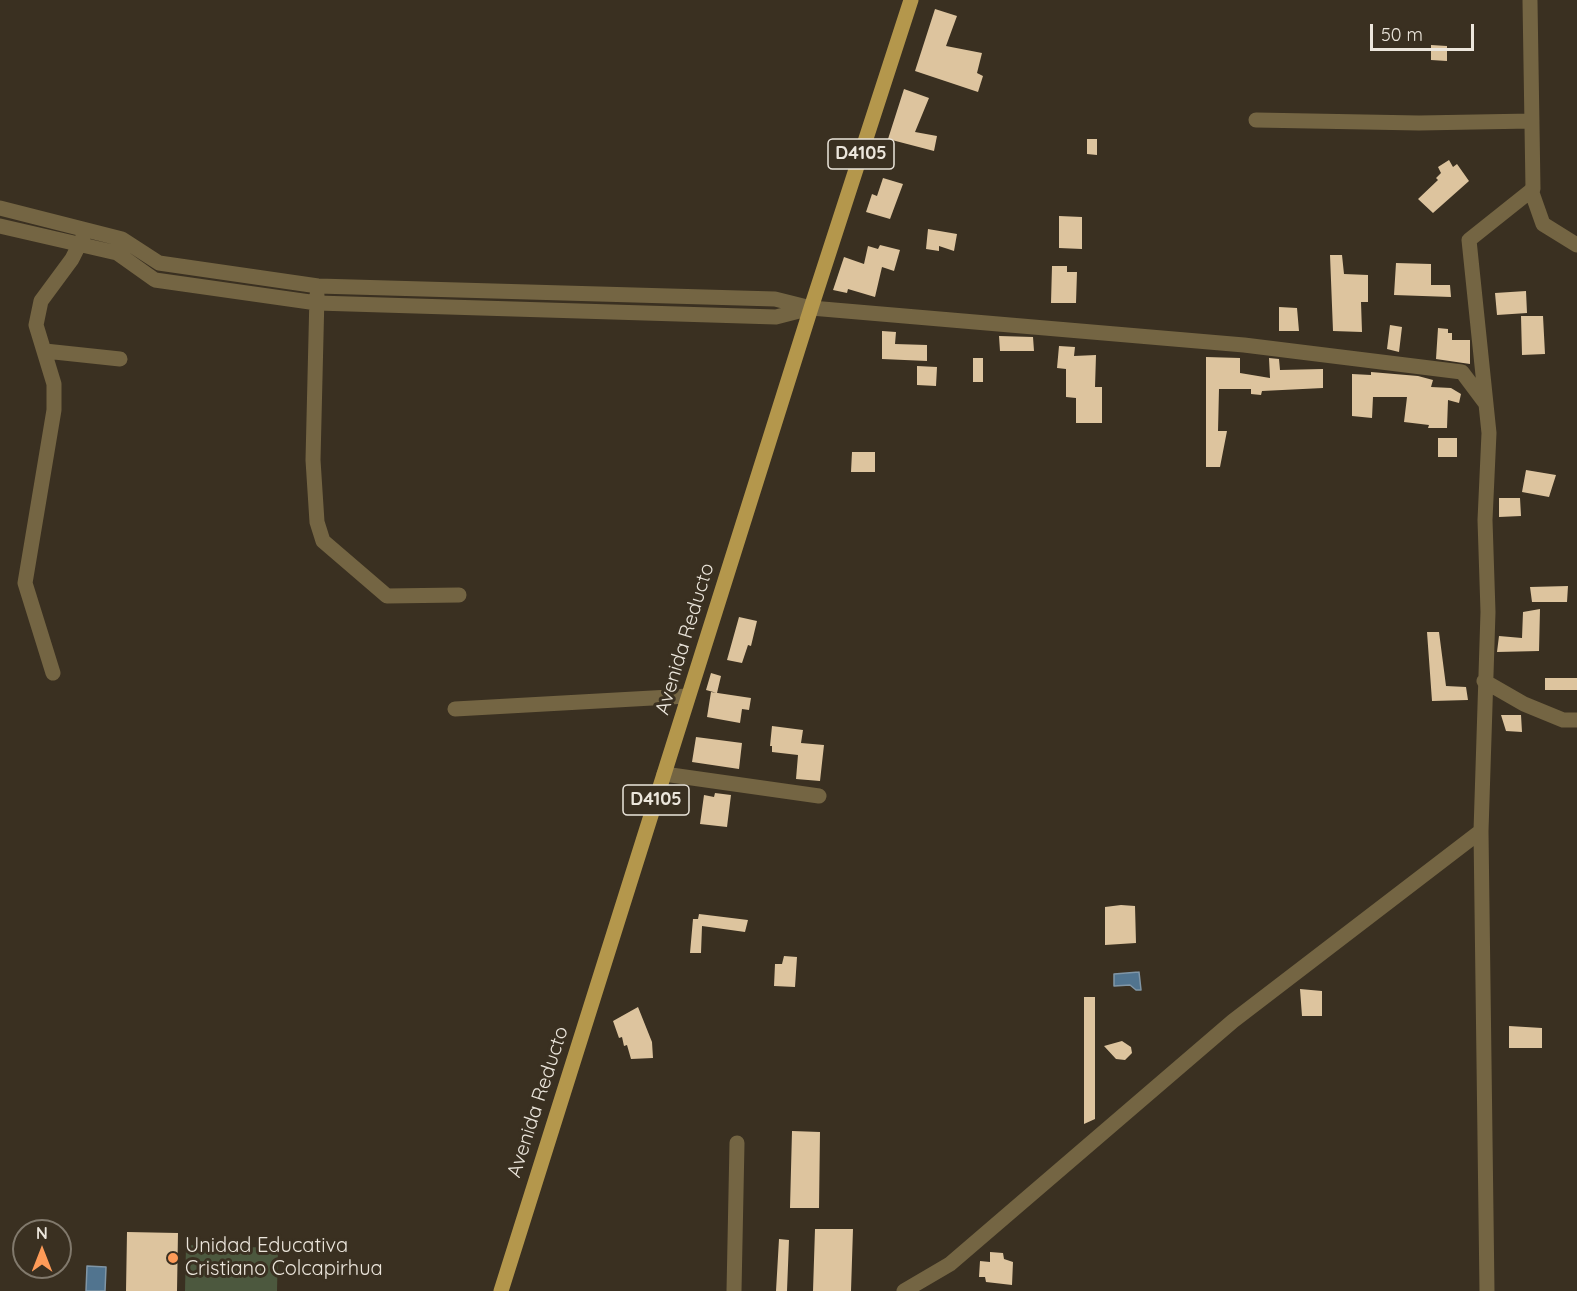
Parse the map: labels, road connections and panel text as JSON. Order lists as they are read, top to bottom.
{
  "streets": {
    "main road": ["D4105", "Avenida Reducto"]
  },
  "places": ["Unidad Educativa Cristiano Colcapirhua"],
  "scale_bar": "50 m",
  "north": "top"
}
